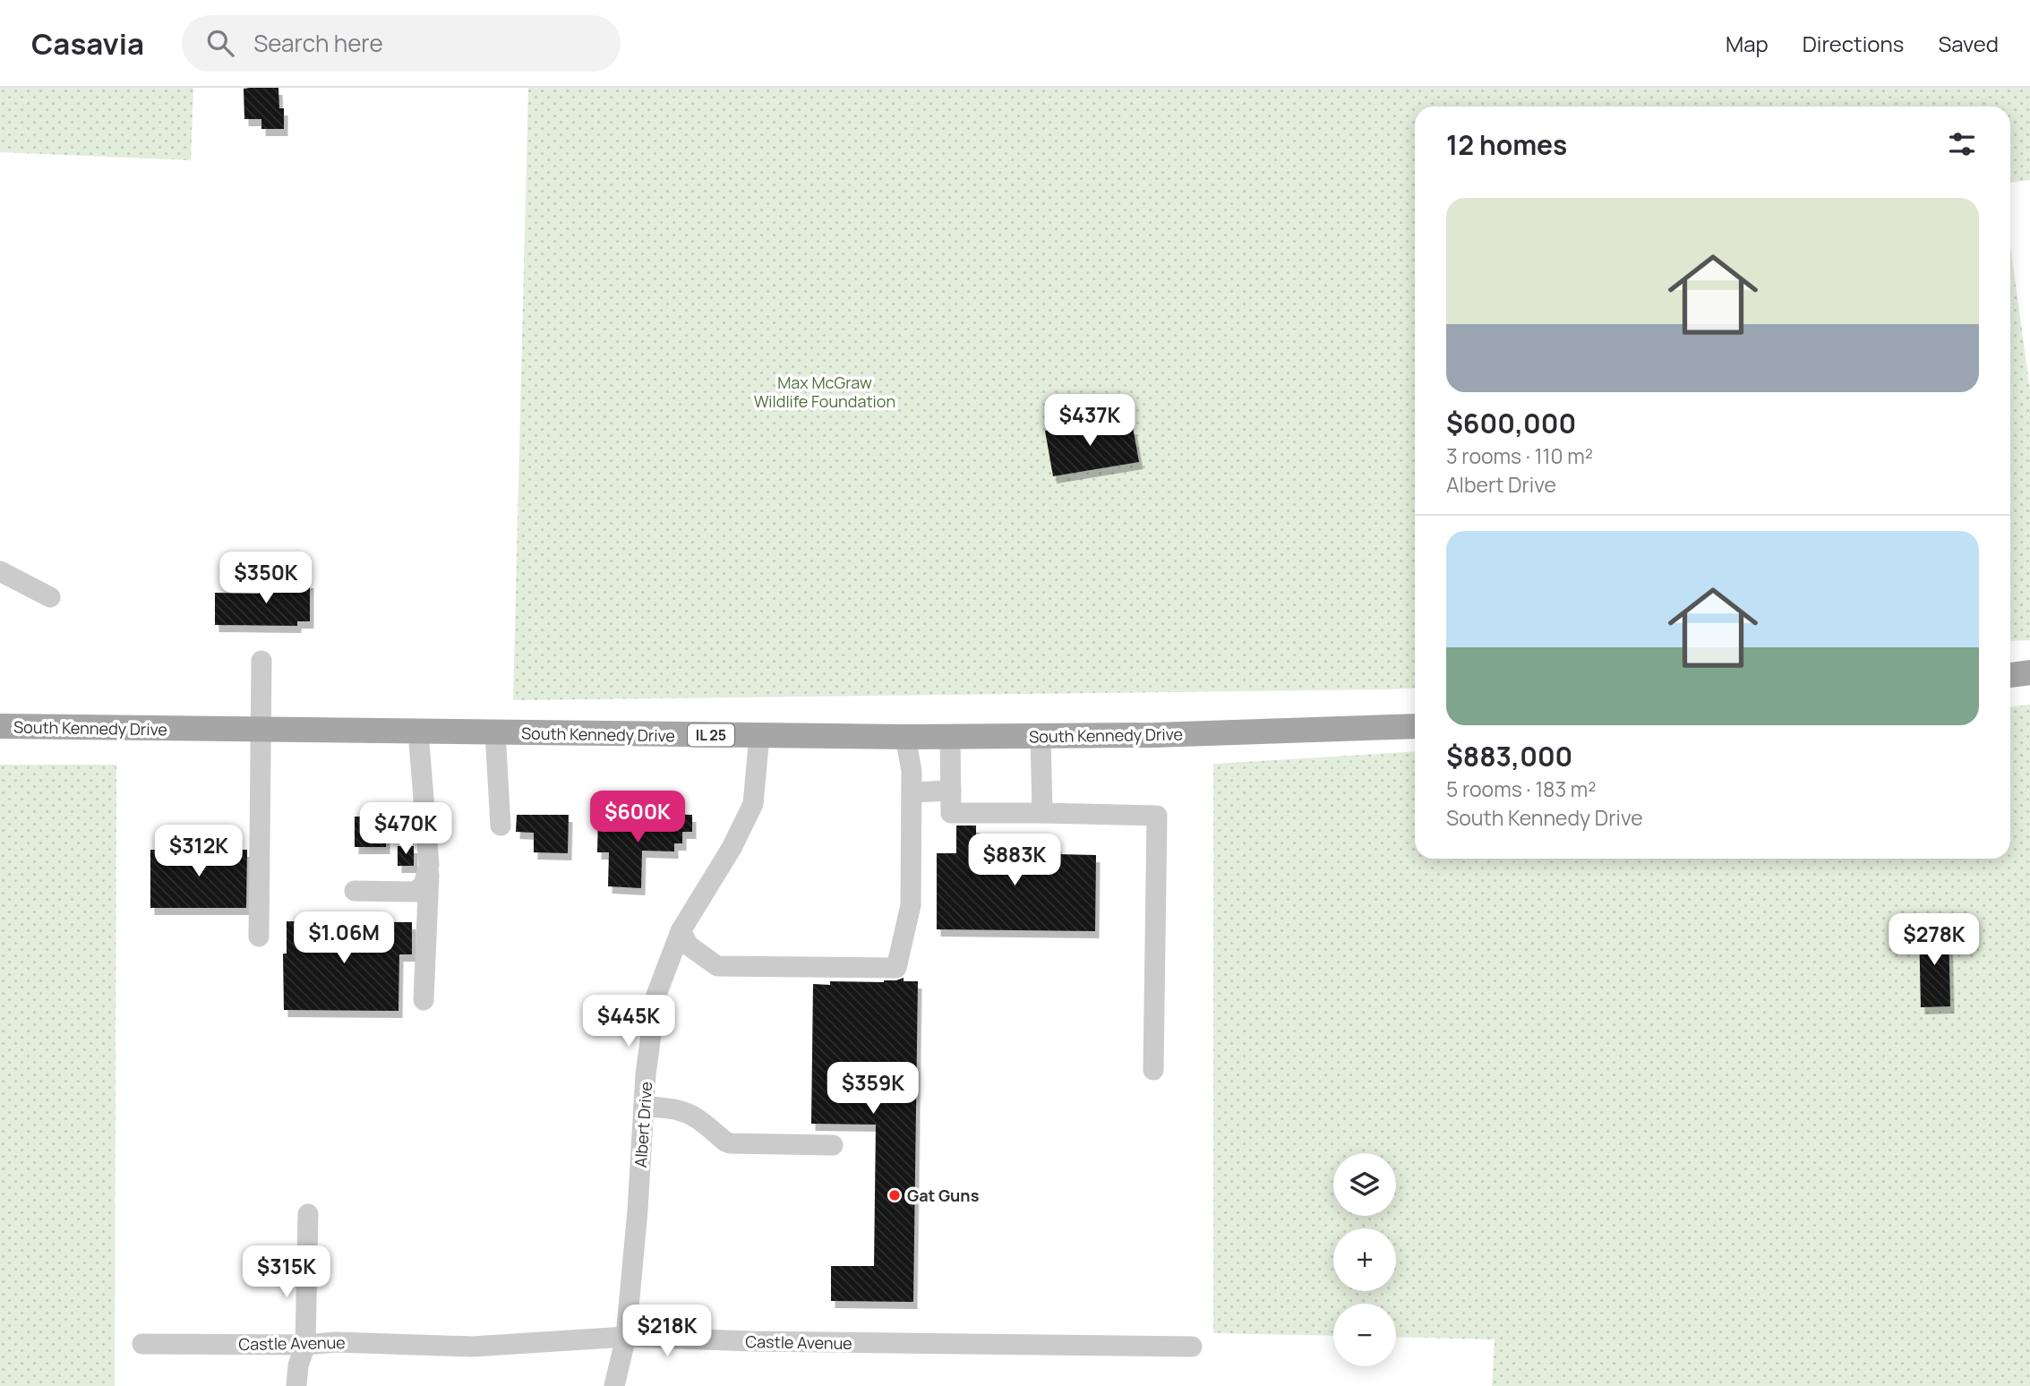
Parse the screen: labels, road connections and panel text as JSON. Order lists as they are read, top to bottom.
{
  "streets": {
    "main road": ["South Kennedy Drive", "IL 25"],
    "street": ["Albert Drive", "Castle Avenue"]
  },
  "crossings": [
    ["South Kennedy Drive", "Albert Drive"],
    ["Albert Drive", "Castle Avenue"]
  ],
  "parks": ["Max McGraw Wildlife Foundation"],
  "places": ["Gat Guns"],
  "page": {
    "header": "Casavia",
    "search": "Search here",
    "nav": ["Map", "Directions", "Saved"],
    "heading": "12 homes",
    "list": [
      {
        "name": "$600,000",
        "note": "3 rooms · 110 m² · Albert Drive"
      },
      {
        "name": "$883,000",
        "note": "5 rooms · 183 m² · South Kennedy Drive"
      }
    ],
    "price": [
      "$437K",
      "$350K",
      "$600K",
      "$470K",
      "$312K",
      "$883K",
      "$1.06M",
      "$278K",
      "$445K",
      "$359K",
      "$315K",
      "$218K"
    ],
    "map_buttons": ["+", "−"]
  }
}
